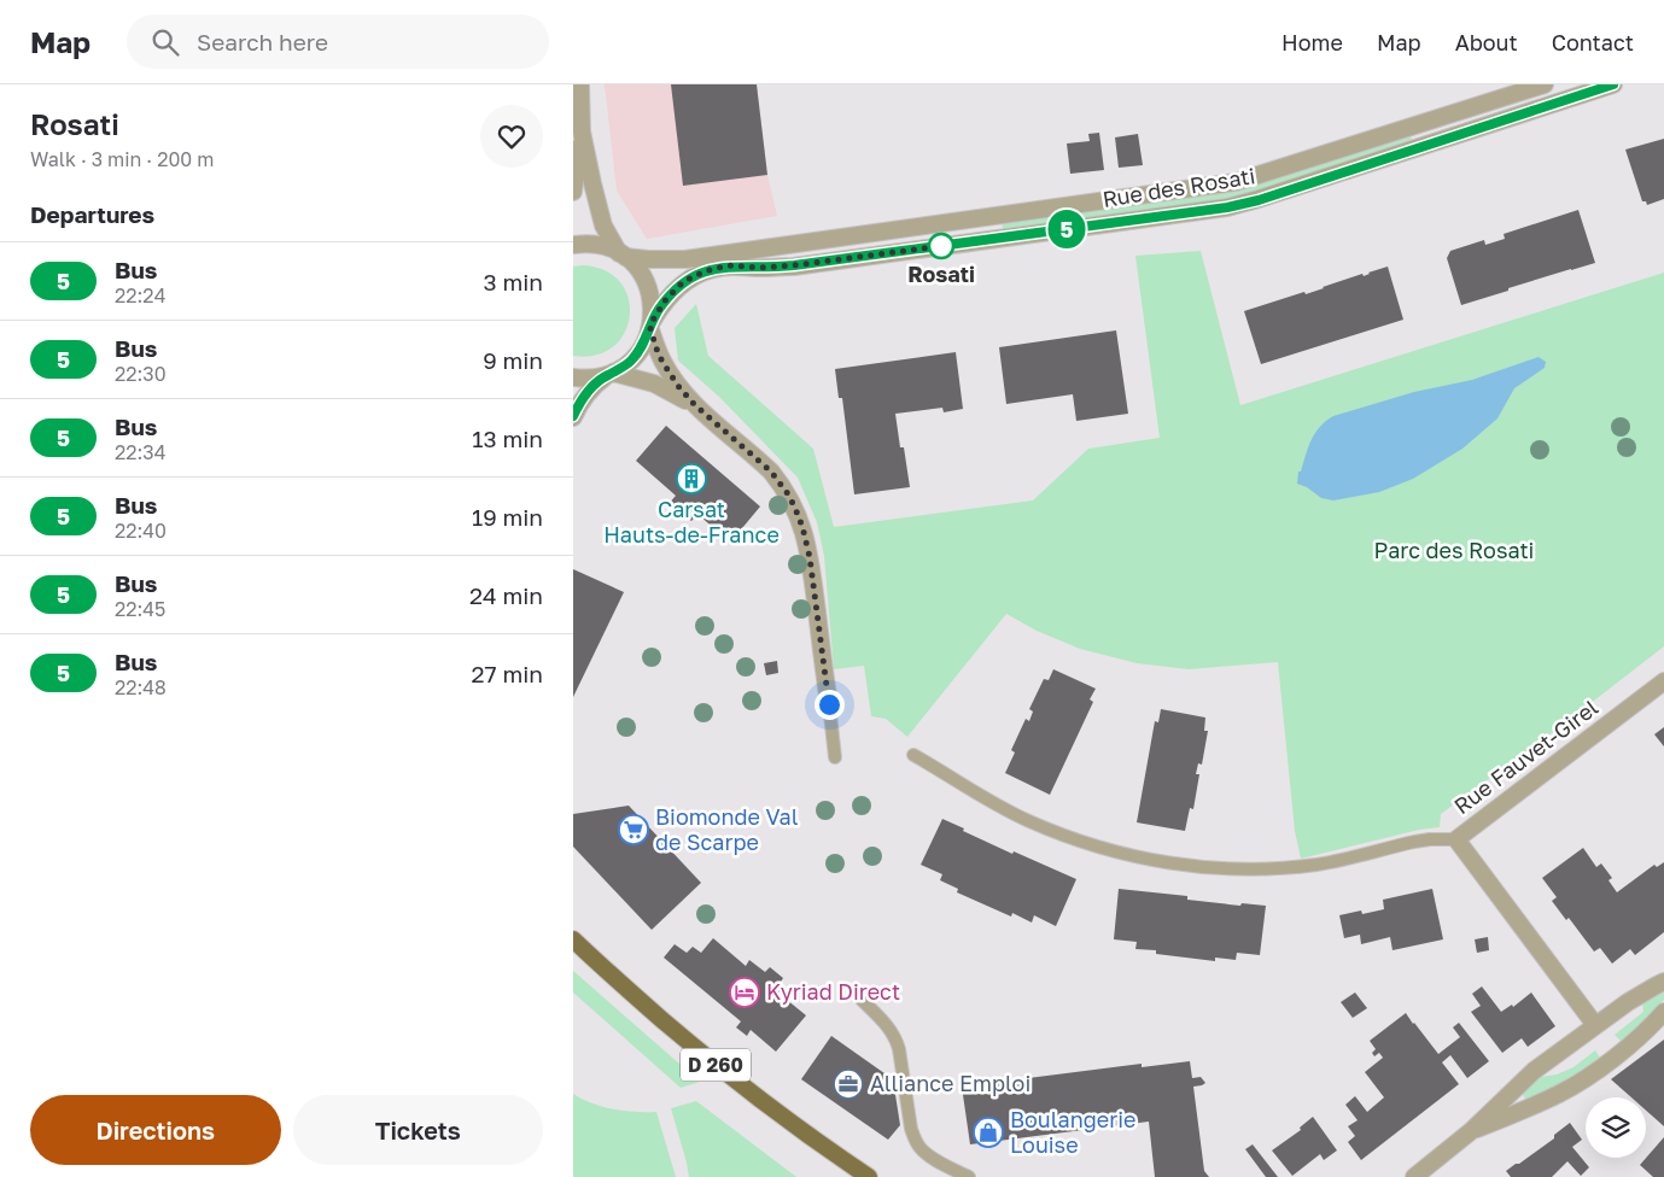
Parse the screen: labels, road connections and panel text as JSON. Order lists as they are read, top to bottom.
{
  "streets": {
    "main road": ["D 260"],
    "street": ["Rue des Rosati", "Rue Fauvet-Girel"]
  },
  "parks": ["Parc des Rosati"],
  "places": {
    "other": ["Rosati"],
    "building": ["Carsat Hauts-de-France"],
    "supermarket": ["Biomonde Val de Scarpe"],
    "hotel": ["Kyriad Direct"],
    "office": ["Alliance Emploi"],
    "shop": ["Boulangerie Louise"]
  },
  "lines": ["bus line 5"],
  "page": {
    "header": "Map",
    "search": "Search here",
    "nav": [
      "Home",
      "Map",
      "About",
      "Contact"
    ],
    "heading": [
      ["Rosati", "Walk · 3 min · 200 m"],
      "Departures"
    ],
    "on_map": "5",
    "list": [
      {
        "mark": "5",
        "name": "Bus",
        "note": "22:24",
        "value": "3 min"
      },
      {
        "mark": "5",
        "name": "Bus",
        "note": "22:30",
        "value": "9 min"
      },
      {
        "mark": "5",
        "name": "Bus",
        "note": "22:34",
        "value": "13 min"
      },
      {
        "mark": "5",
        "name": "Bus",
        "note": "22:40",
        "value": "19 min"
      },
      {
        "mark": "5",
        "name": "Bus",
        "note": "22:45",
        "value": "24 min"
      },
      {
        "mark": "5",
        "name": "Bus",
        "note": "22:48",
        "value": "27 min"
      }
    ],
    "buttons": ["Directions", "Tickets"]
  }
}
